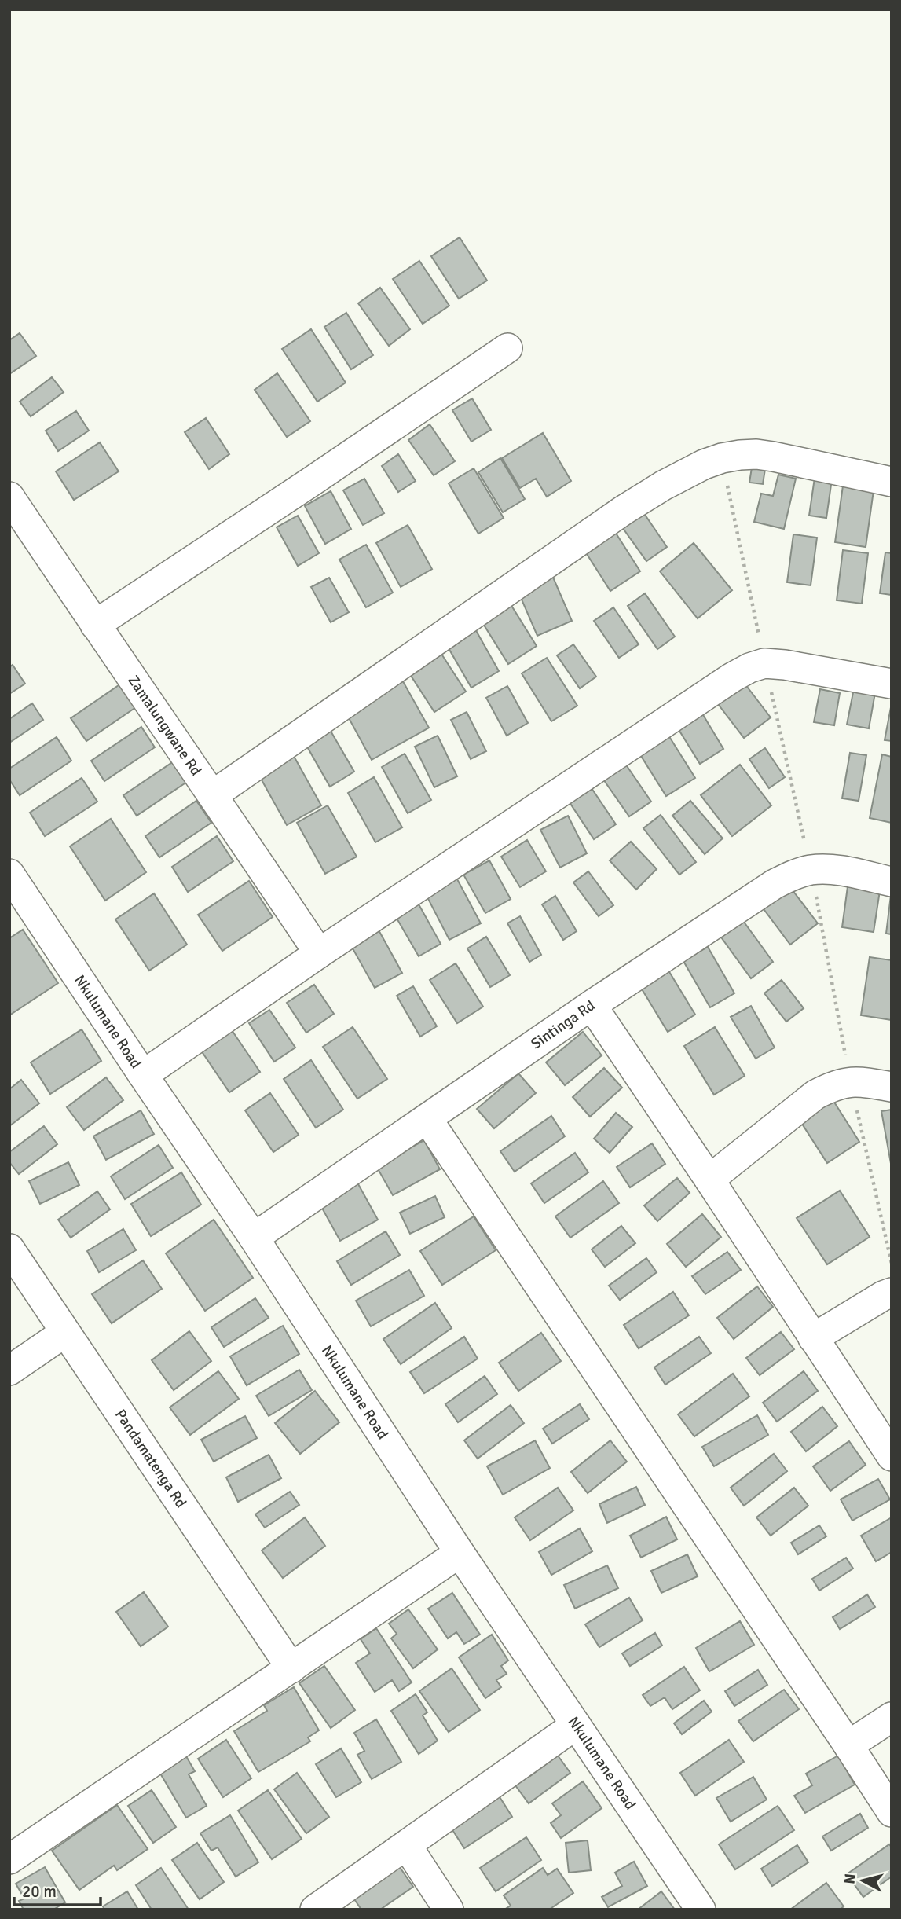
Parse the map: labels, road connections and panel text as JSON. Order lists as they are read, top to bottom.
{
  "streets": {
    "street": [
      "Zamalungwane Rd",
      "Nkulumane Road",
      "Sintinga Rd",
      "Pandamatenga Rd"
    ]
  },
  "crossings": [
    ["Nkulumane Road", "Sintinga Rd"]
  ],
  "scale_bar": "20 m",
  "north": "left"
}
